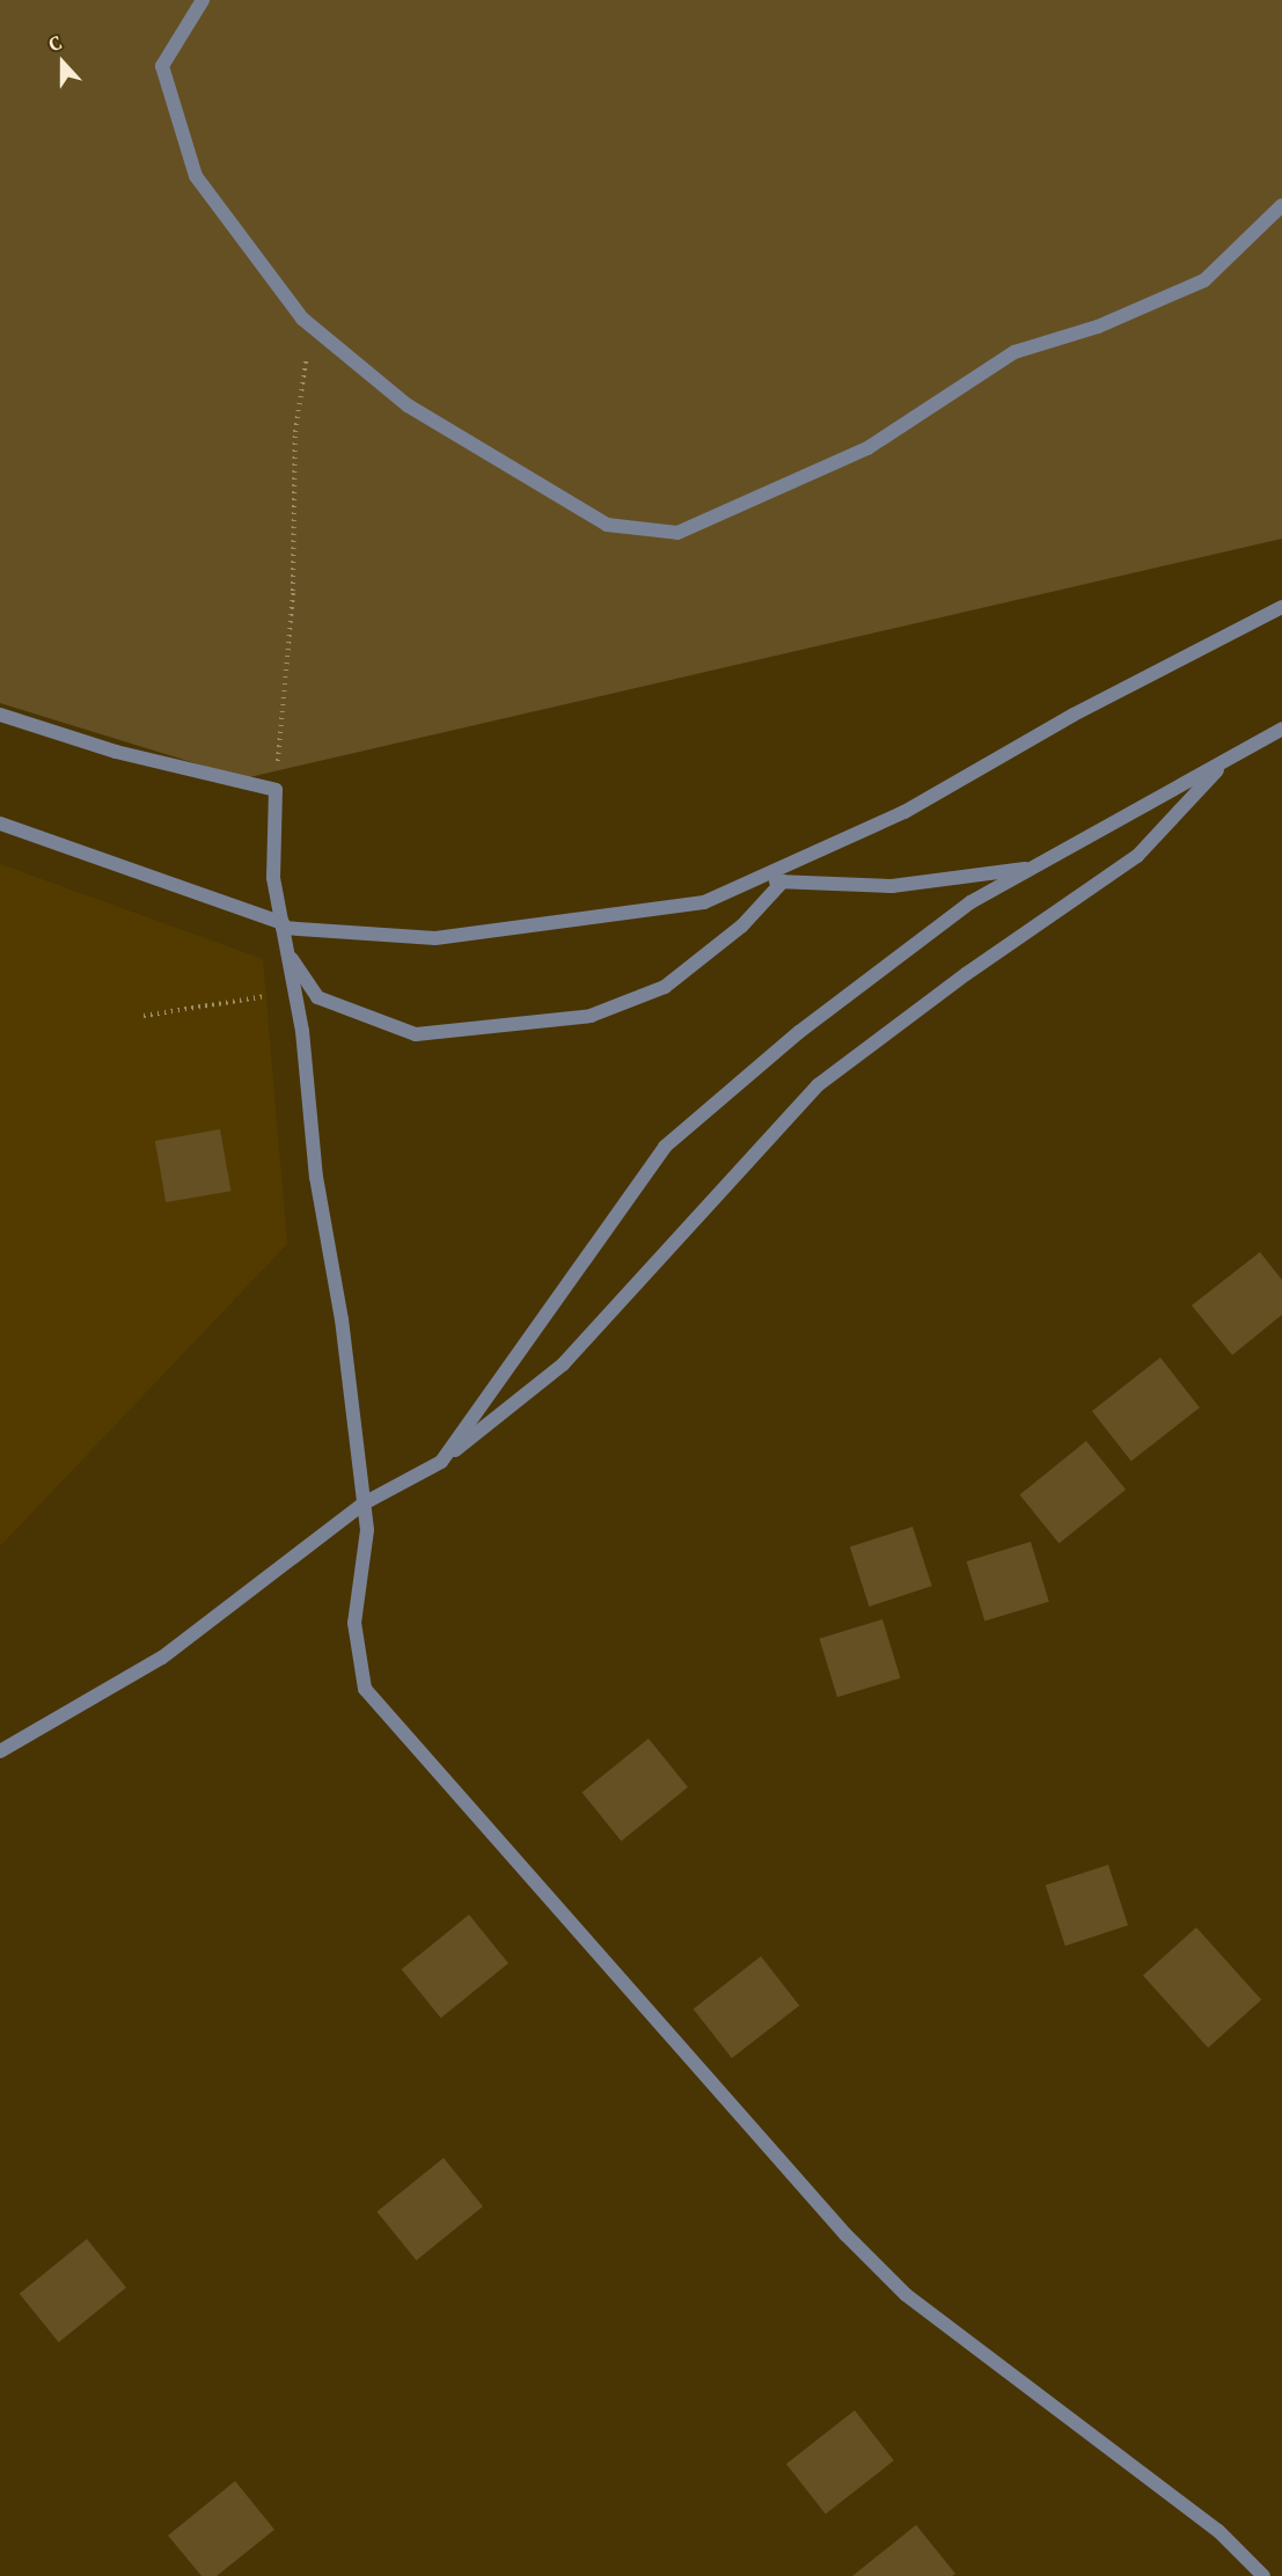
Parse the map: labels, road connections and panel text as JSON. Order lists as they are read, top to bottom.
{
  "north": "top"
}
